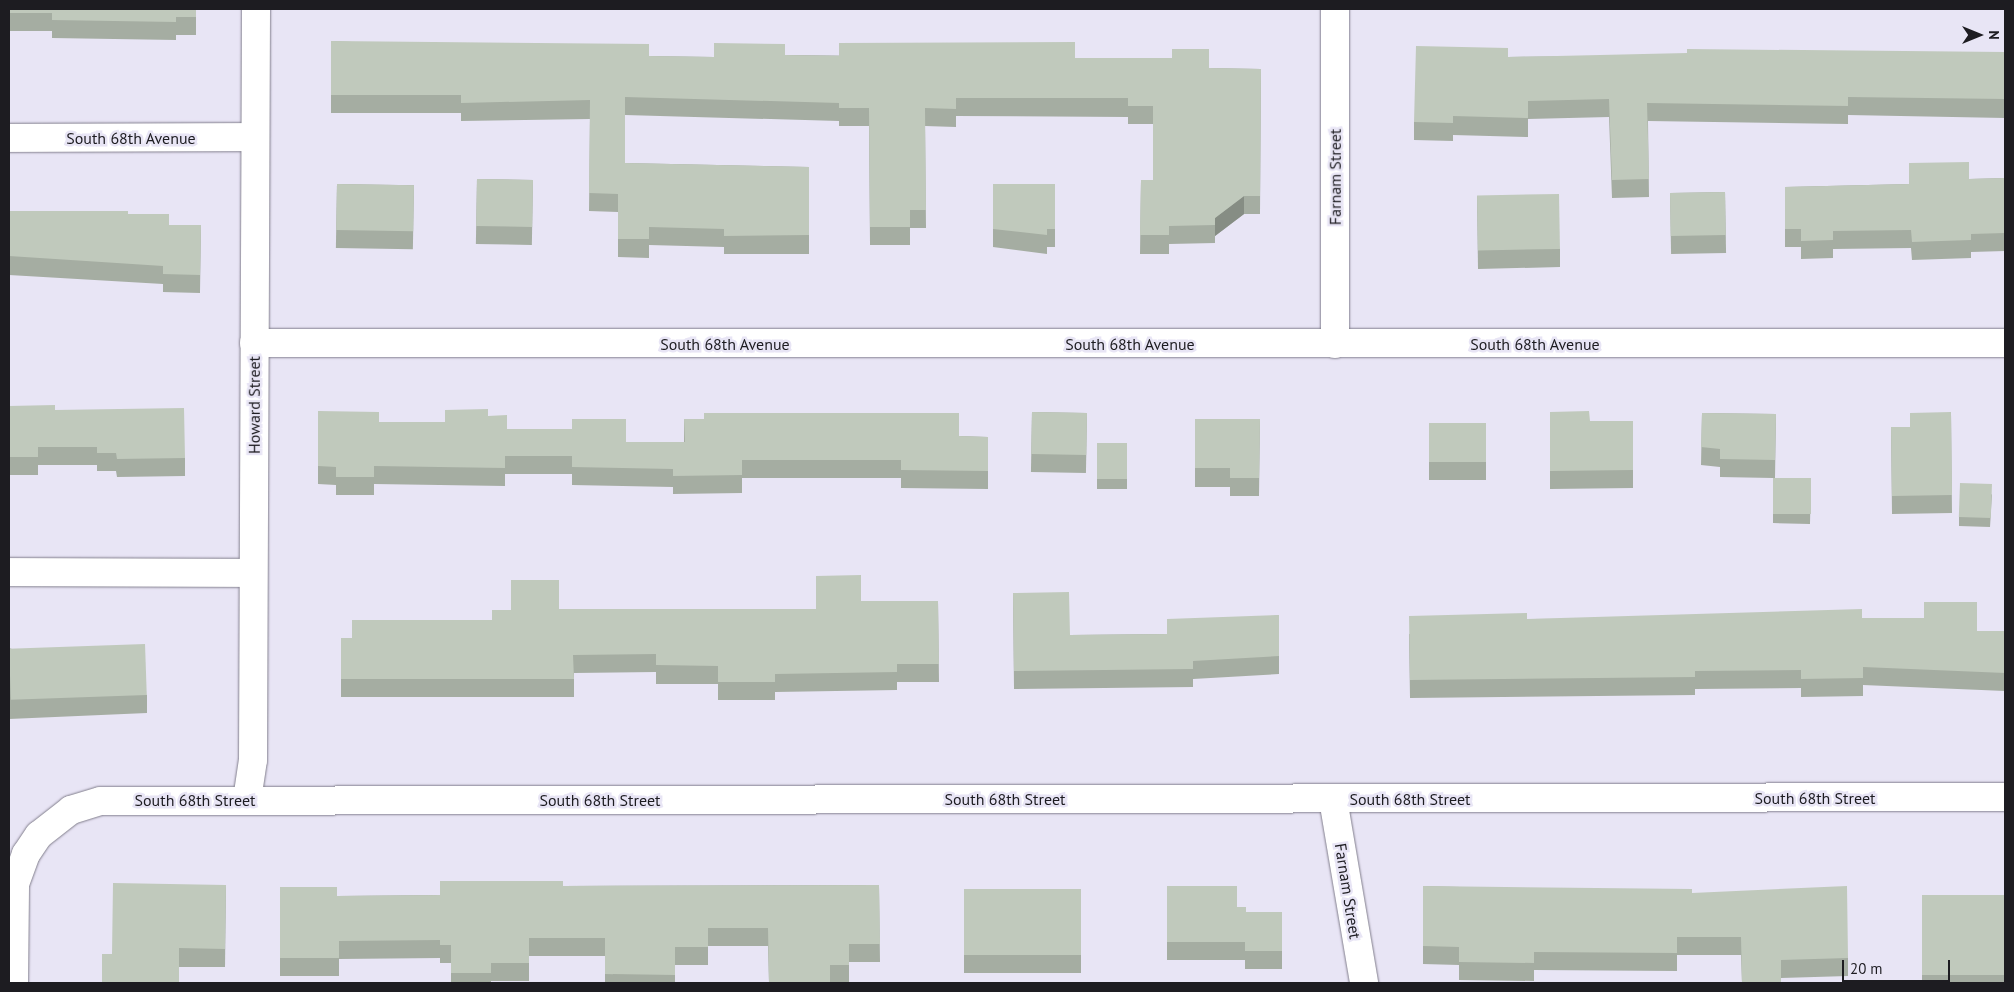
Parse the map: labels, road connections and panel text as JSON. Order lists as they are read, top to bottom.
{
  "streets": {
    "street": [
      "South 68th Avenue",
      "Farnam Street",
      "Howard Street",
      "South 68th Street"
    ]
  },
  "crossings": [
    ["South 68th Avenue", "Farnam Street"],
    ["South 68th Avenue", "Howard Street"],
    ["Farnam Street", "South 68th Street"],
    ["Howard Street", "South 68th Street"]
  ],
  "scale_bar": "20 m",
  "north": "right"
}
